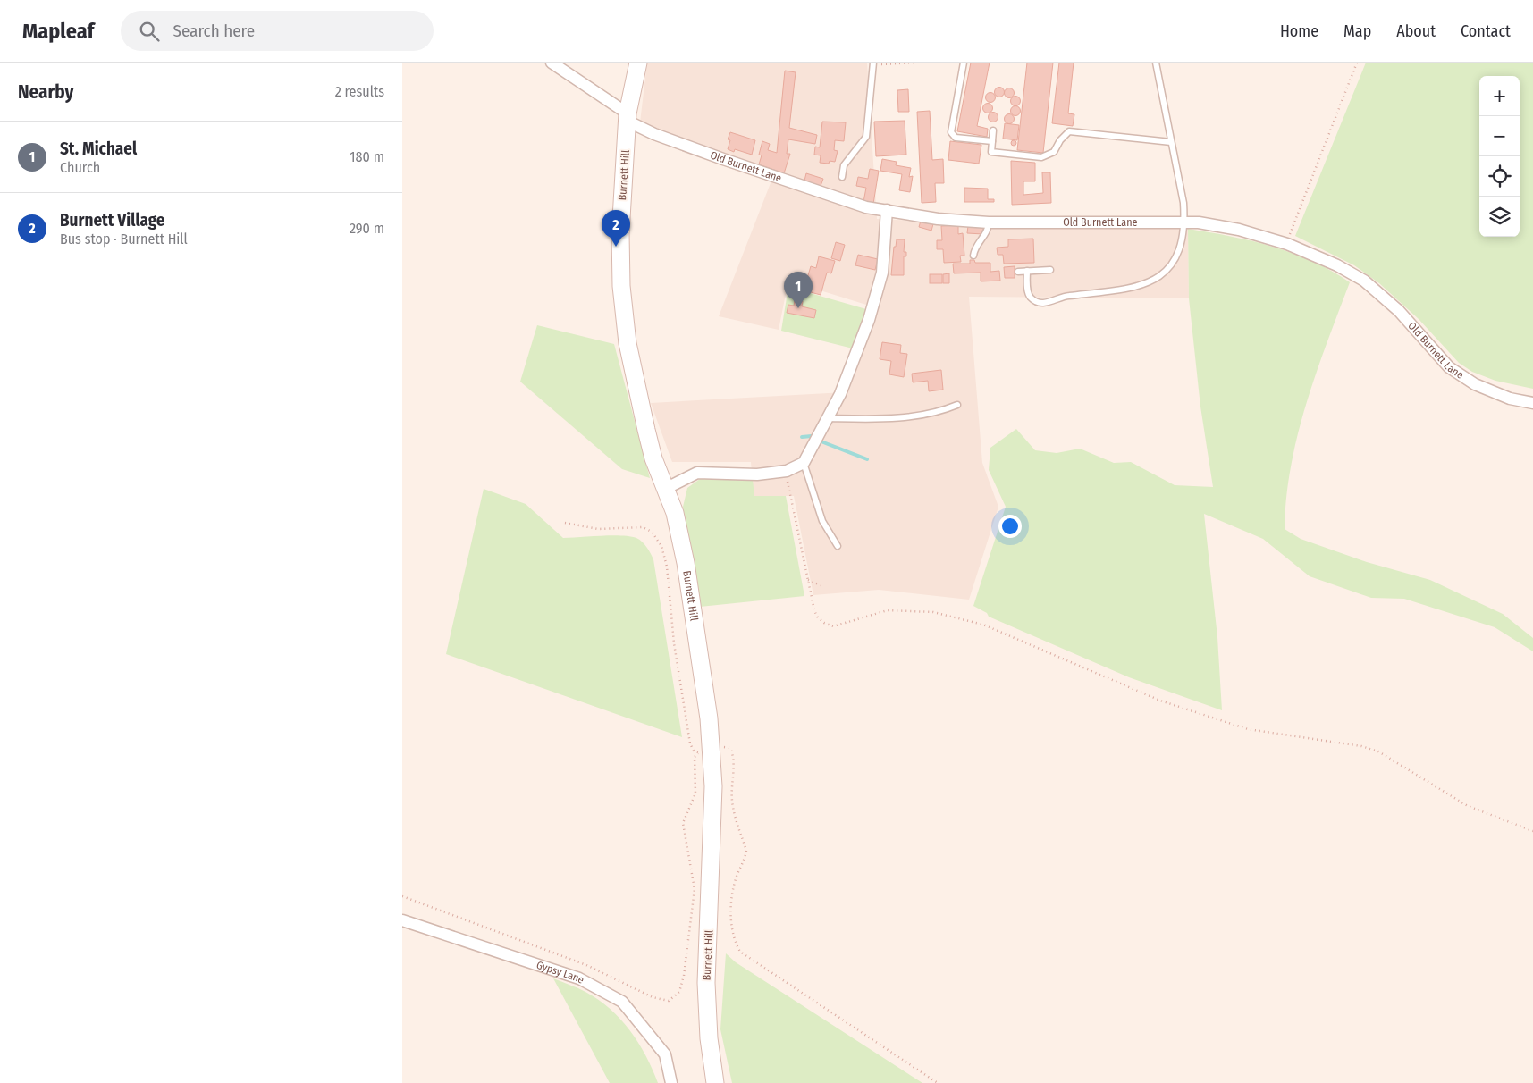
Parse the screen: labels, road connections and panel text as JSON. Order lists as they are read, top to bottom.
{
  "streets": {
    "main road": ["Burnett Hill"],
    "street": ["Old Burnett Lane", "Gypsy Lane"]
  },
  "crossings": [
    ["Old Burnett Lane", "Burnett Hill"]
  ],
  "page": {
    "header": "Mapleaf",
    "search": "Search here",
    "nav": [
      "Home",
      "Map",
      "About",
      "Contact"
    ],
    "heading": ["Nearby", "2 results"],
    "map_buttons": ["+", "−"],
    "list": [
      {
        "mark": "1",
        "name": "St. Michael",
        "note": "Church",
        "value": "180 m"
      },
      {
        "mark": "2",
        "name": "Burnett Village",
        "note": "Bus stop · Burnett Hill",
        "value": "290 m"
      }
    ],
    "pins": ["2", "1"]
  }
}
